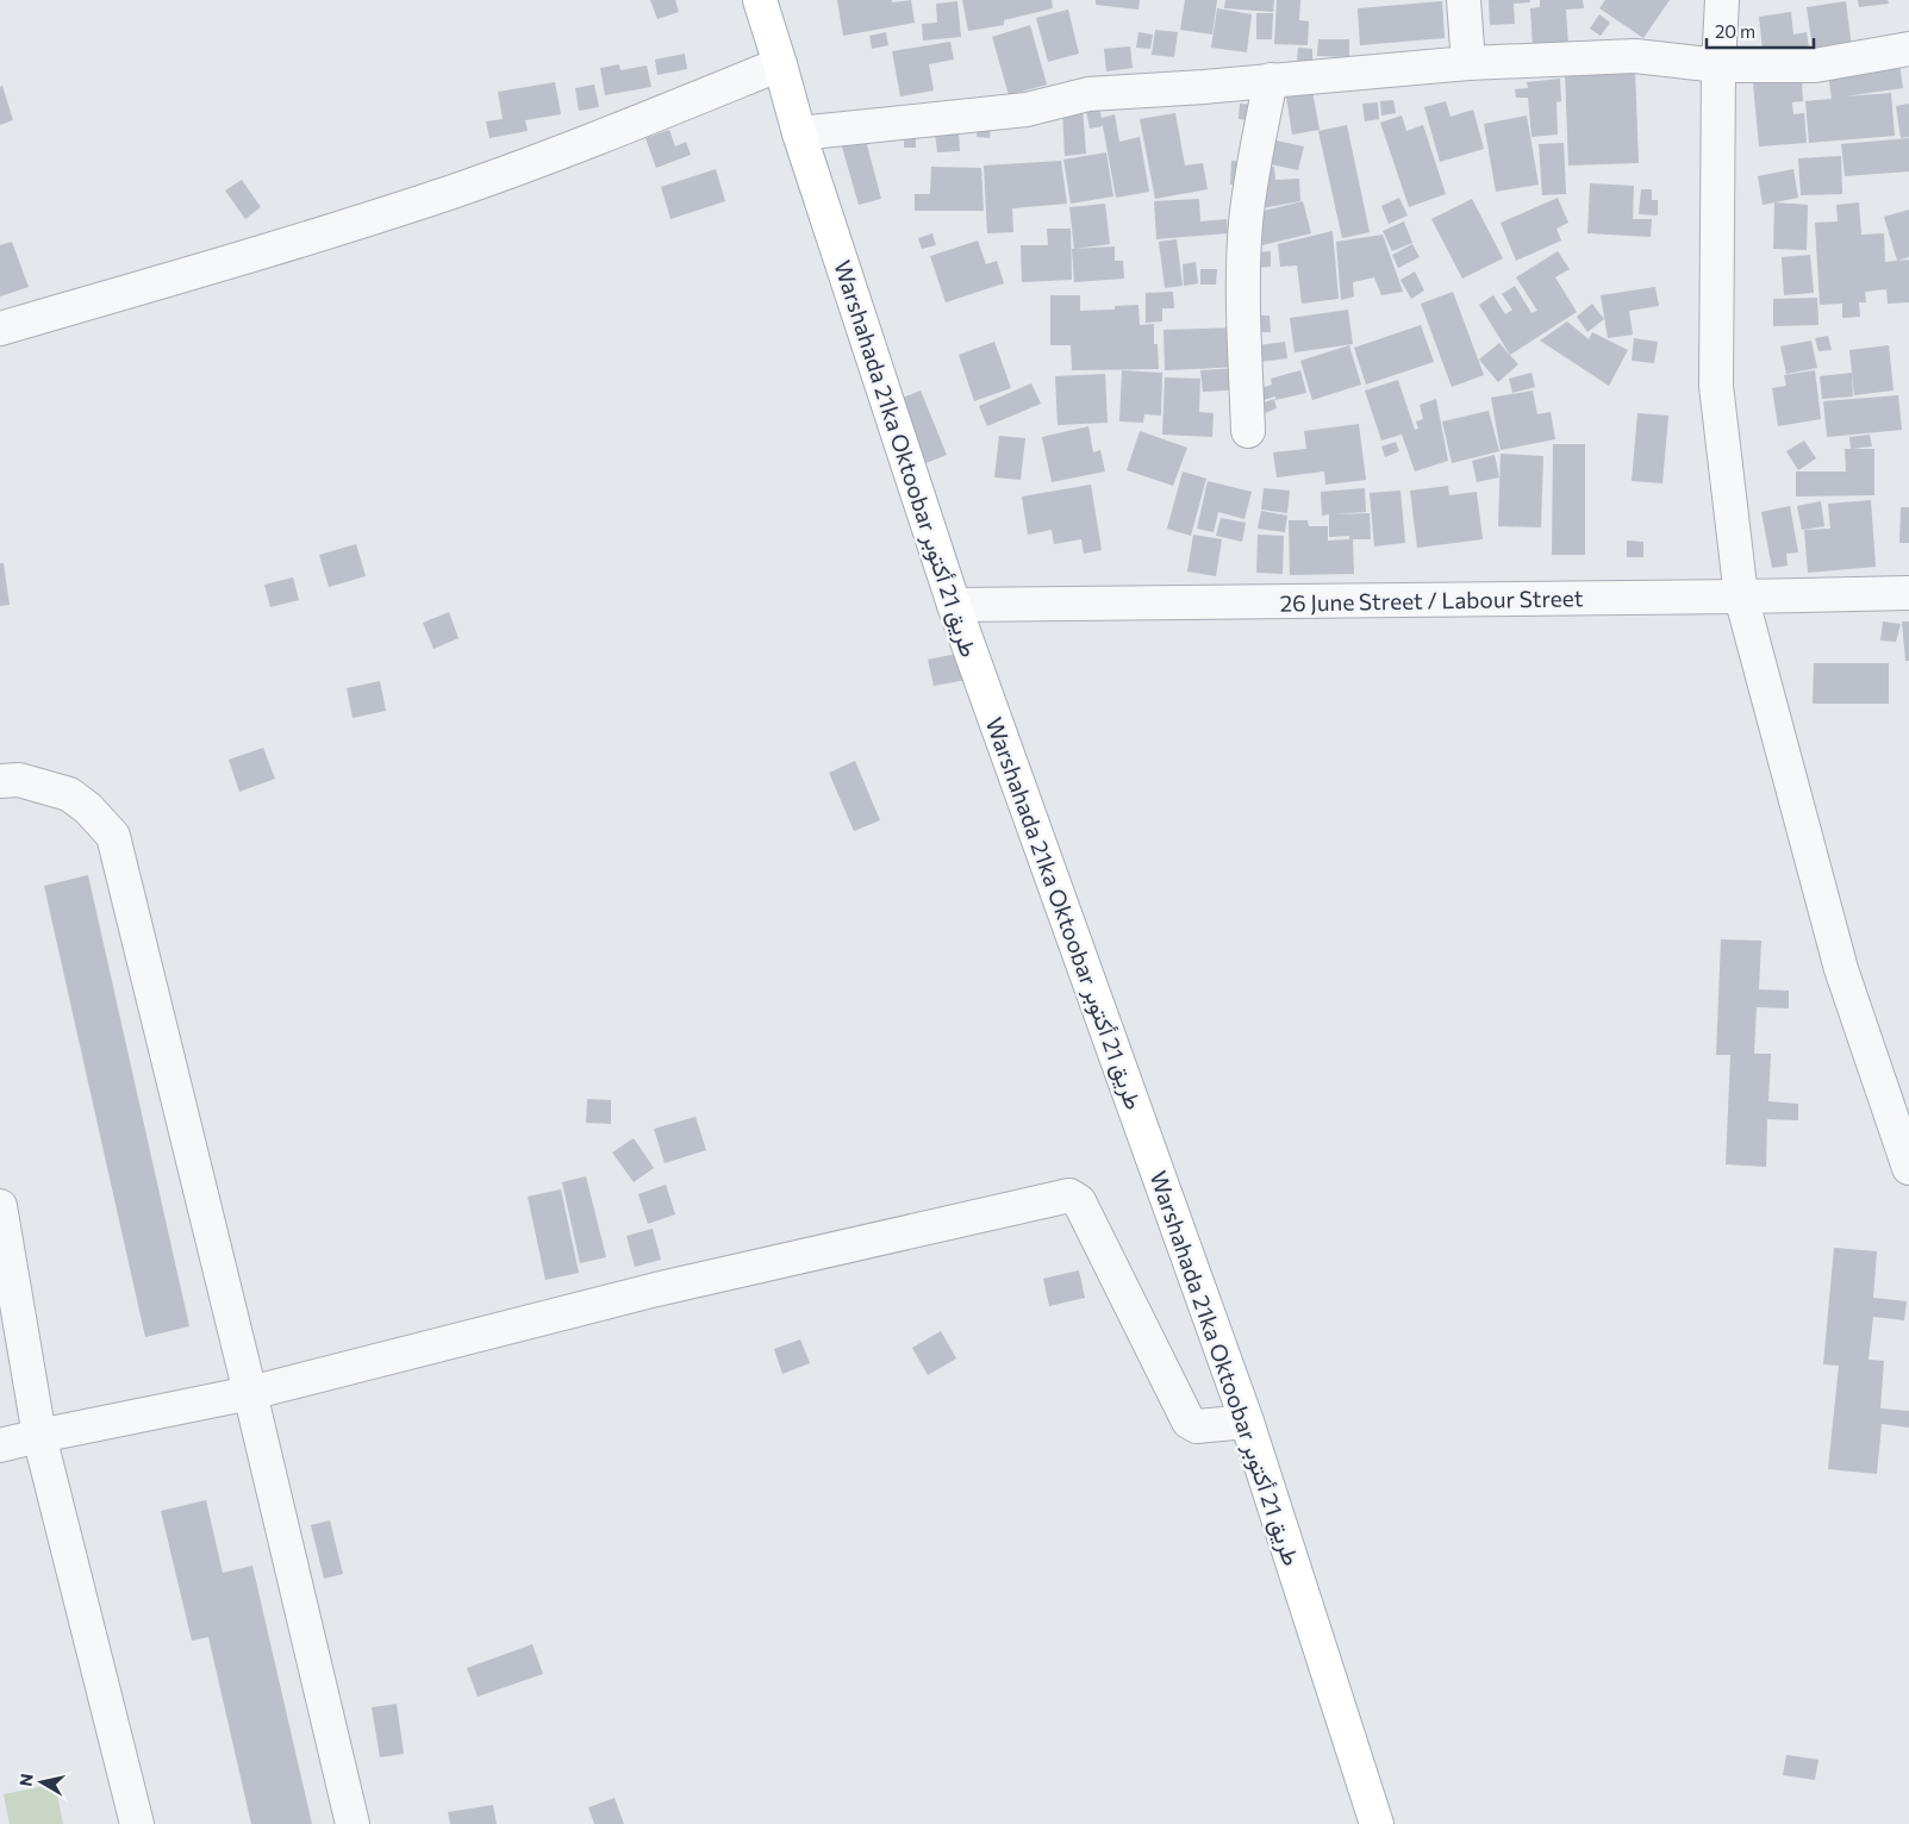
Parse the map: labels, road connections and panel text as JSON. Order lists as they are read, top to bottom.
{
  "streets": {
    "main road": ["Warshahada 21ka Oktoobar طريق 21 أكتوبر"],
    "street": ["26 June Street / Labour Street"]
  },
  "crossings": [
    ["Warshahada 21ka Oktoobar طريق 21 أكتوبر", "26 June Street / Labour Street"]
  ],
  "scale_bar": "20 m",
  "north": "left"
}
